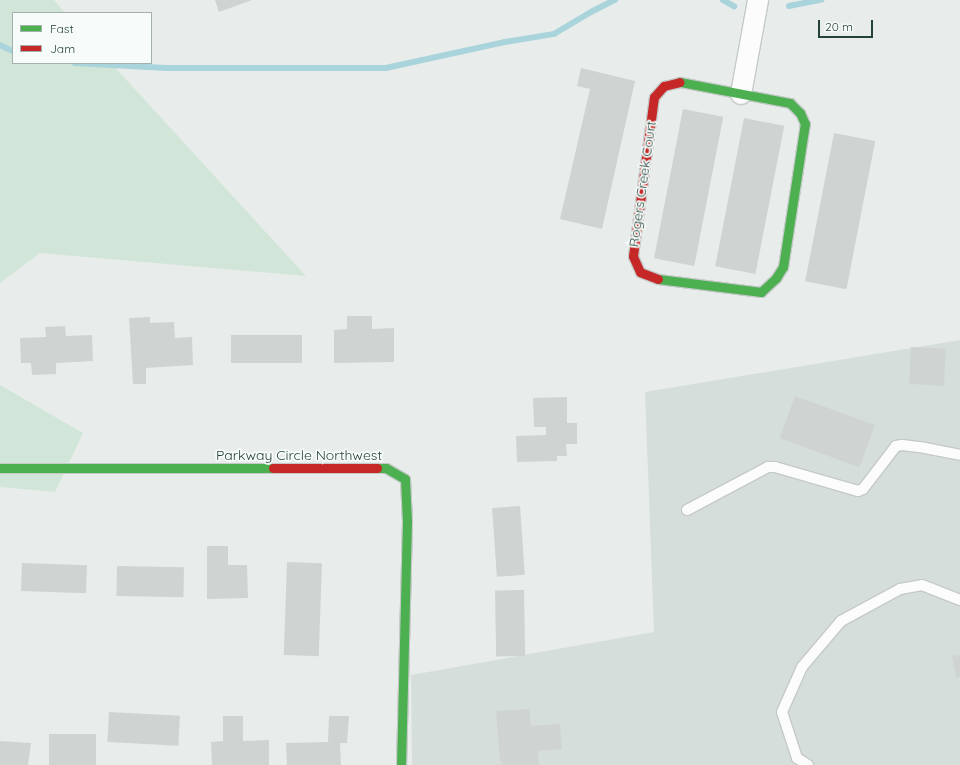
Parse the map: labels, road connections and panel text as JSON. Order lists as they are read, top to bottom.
{
  "streets": {
    "street": ["Rogers Creek Court", "Parkway Circle Northwest"]
  },
  "legend": ["Fast", "Jam"],
  "scale_bar": "20 m"
}
